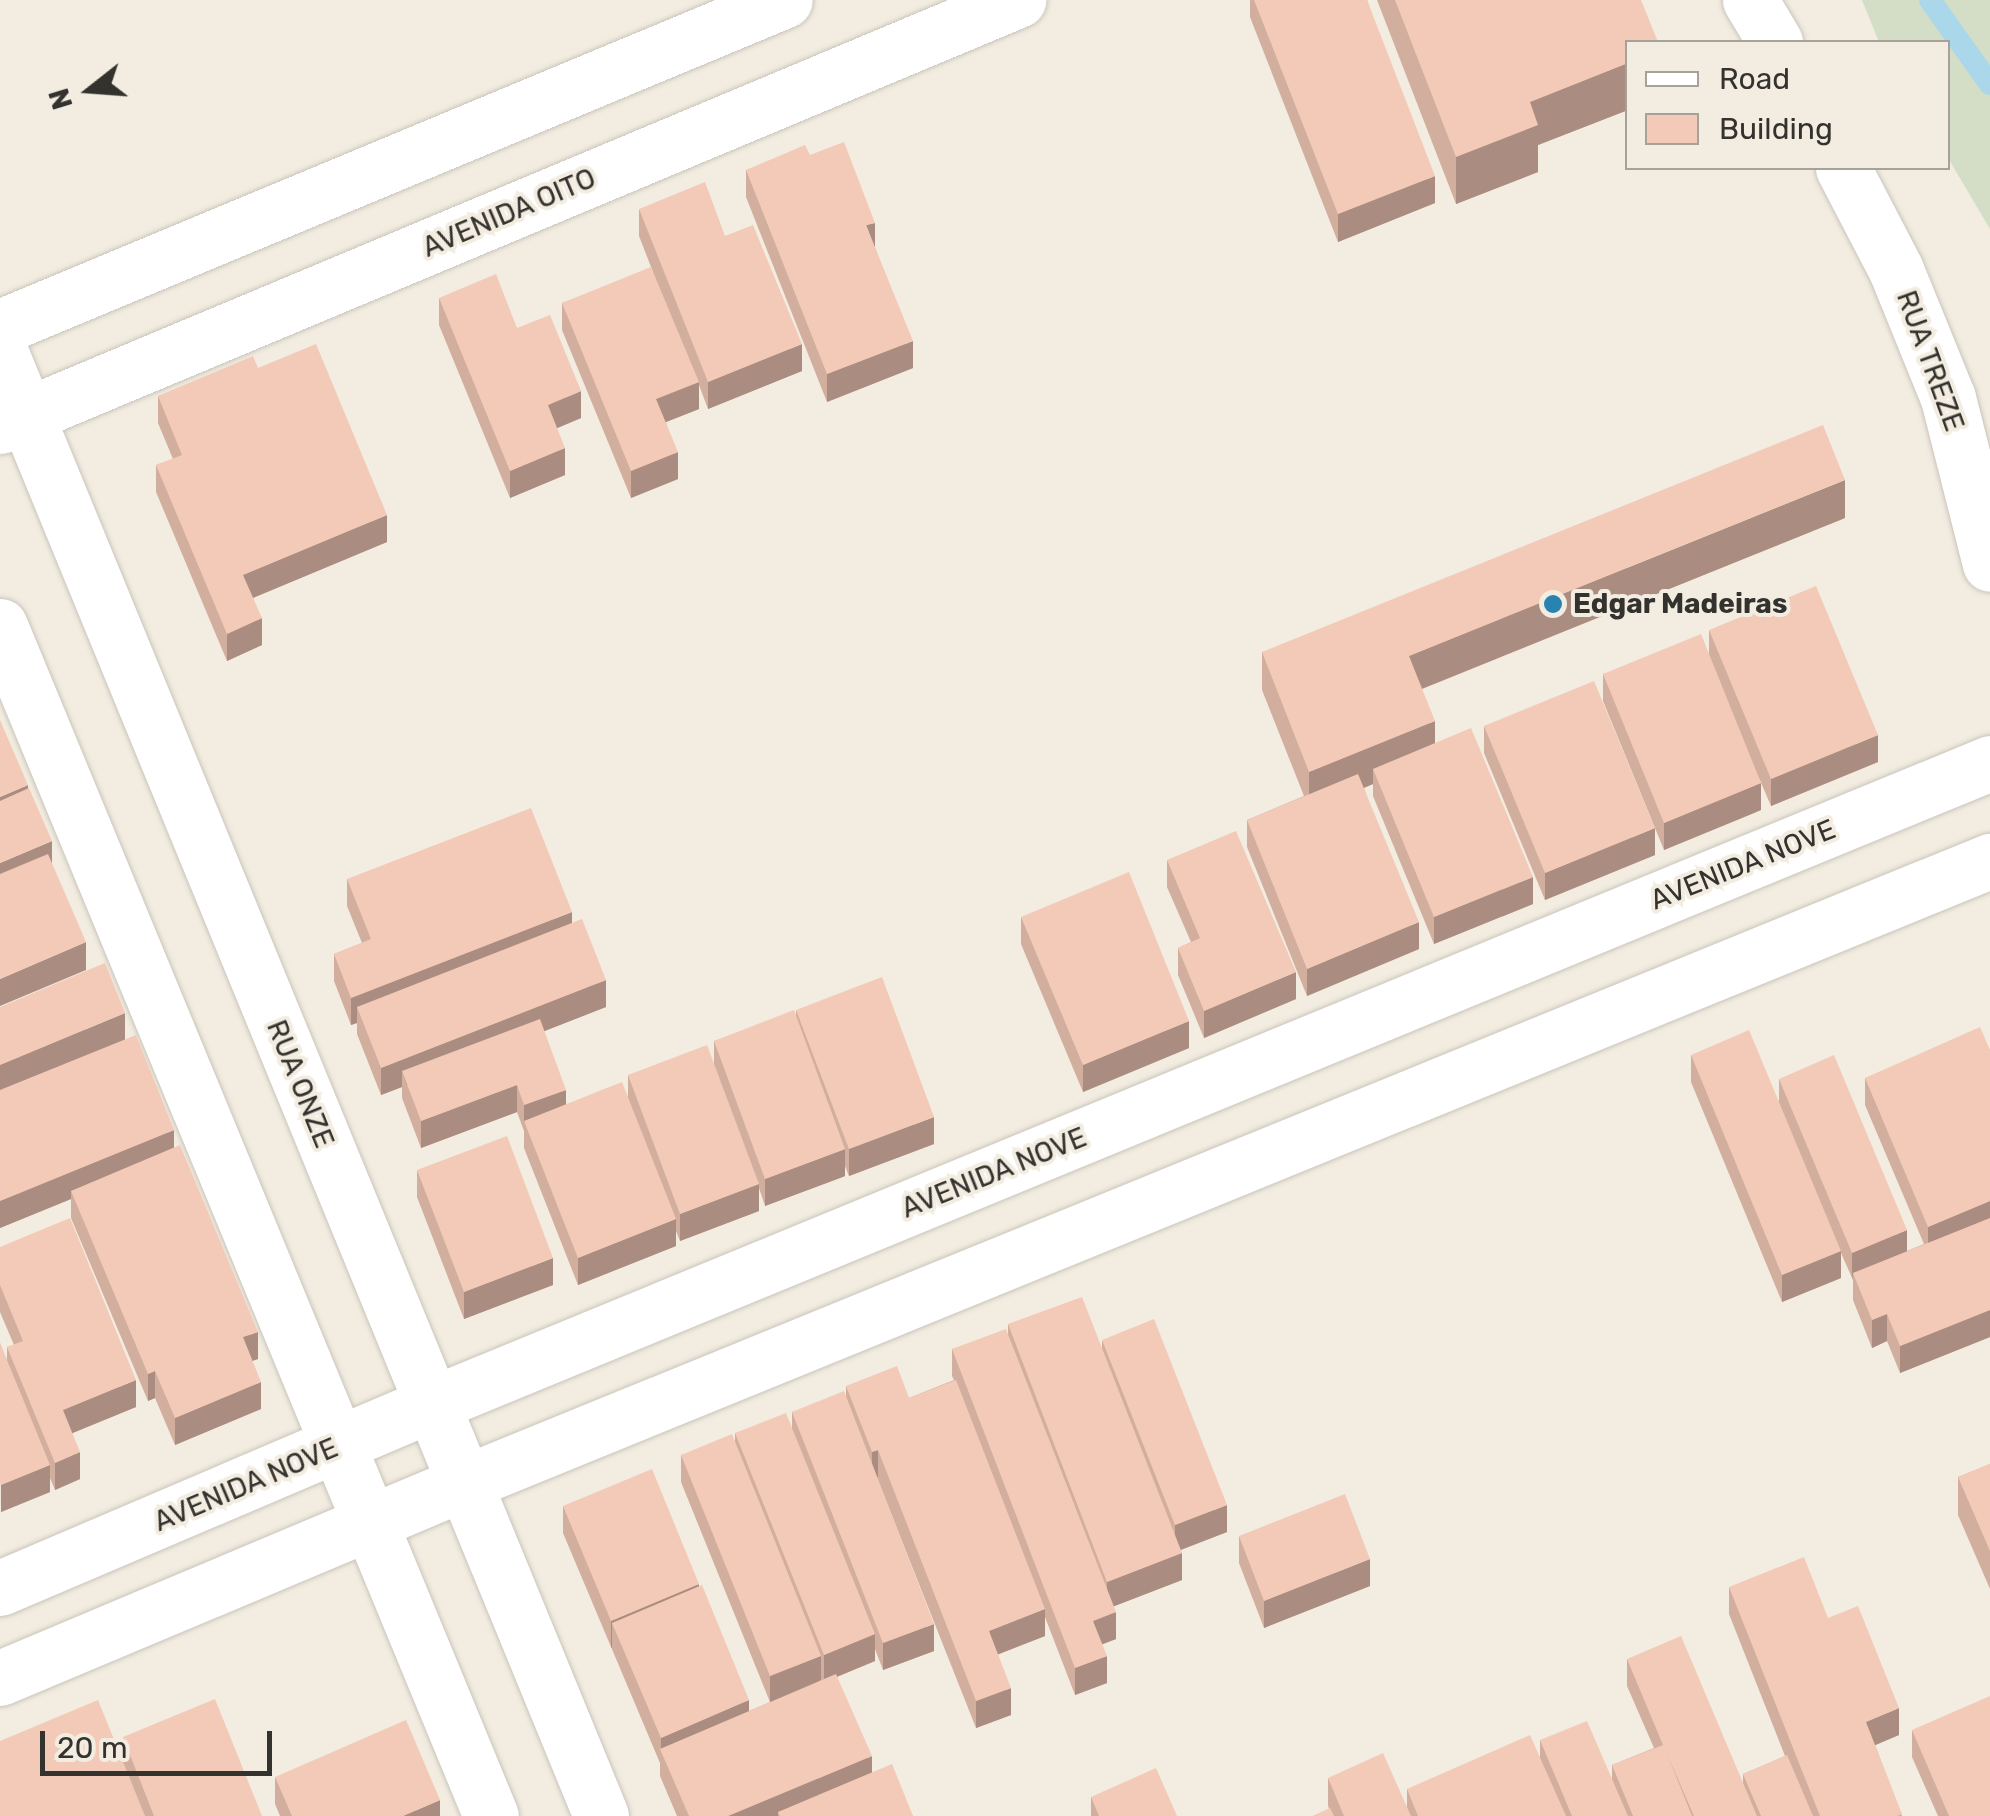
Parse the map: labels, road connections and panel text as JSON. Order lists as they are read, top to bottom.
{
  "streets": {
    "street": [
      "AVENIDA OITO",
      "RUA TREZE",
      "AVENIDA NOVE",
      "RUA ONZE"
    ]
  },
  "crossings": [
    ["AVENIDA OITO", "RUA ONZE"],
    ["AVENIDA NOVE", "RUA ONZE"]
  ],
  "places": ["Edgar Madeiras"],
  "legend": ["Road", "Building"],
  "scale_bar": "20 m",
  "north": "left"
}
